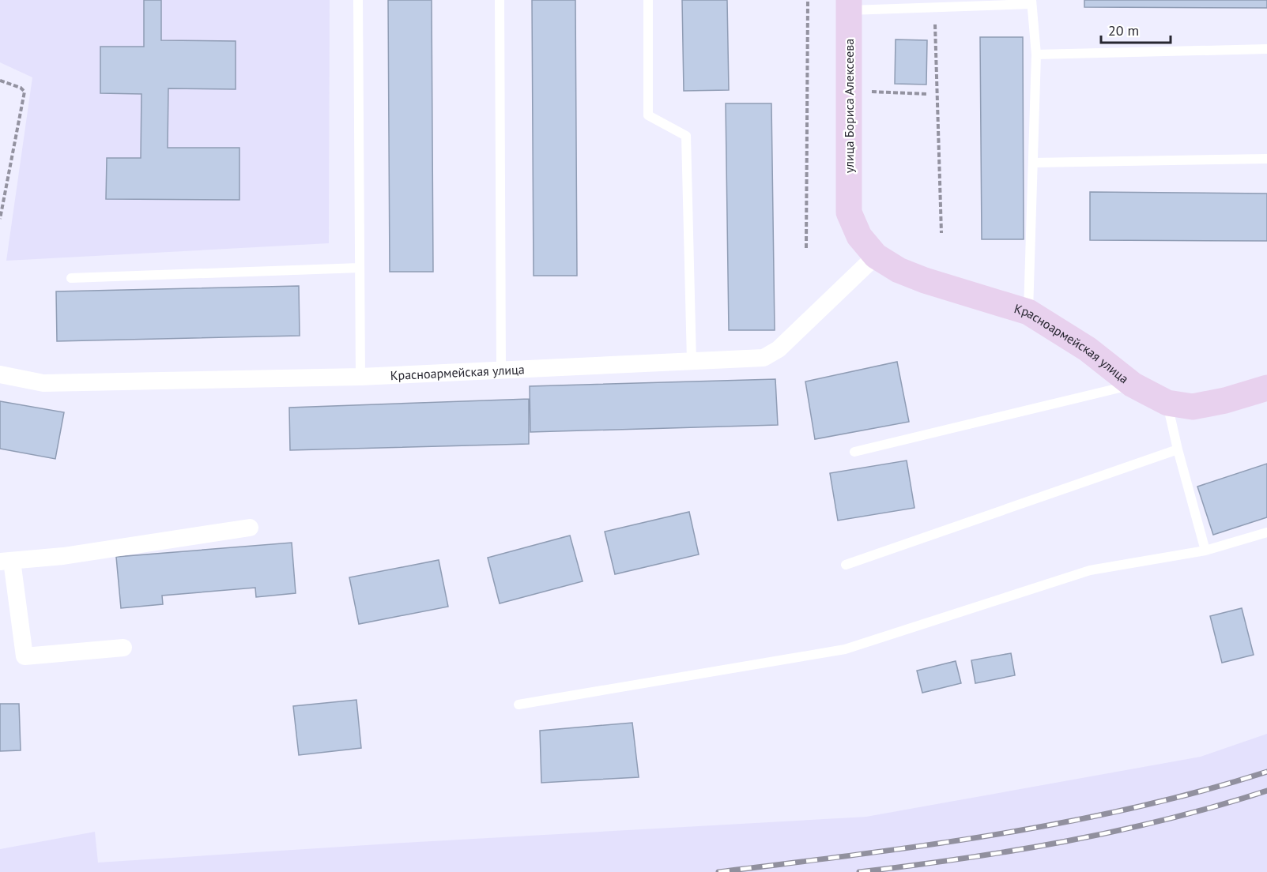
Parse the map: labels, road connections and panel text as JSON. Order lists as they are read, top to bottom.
{
  "streets": {
    "street": ["улица Бориса Алексеева", "Красноармейская улица"]
  },
  "crossings": [
    ["улица Бориса Алексеева", "Красноармейская улица"]
  ],
  "scale_bar": "20 m"
}
